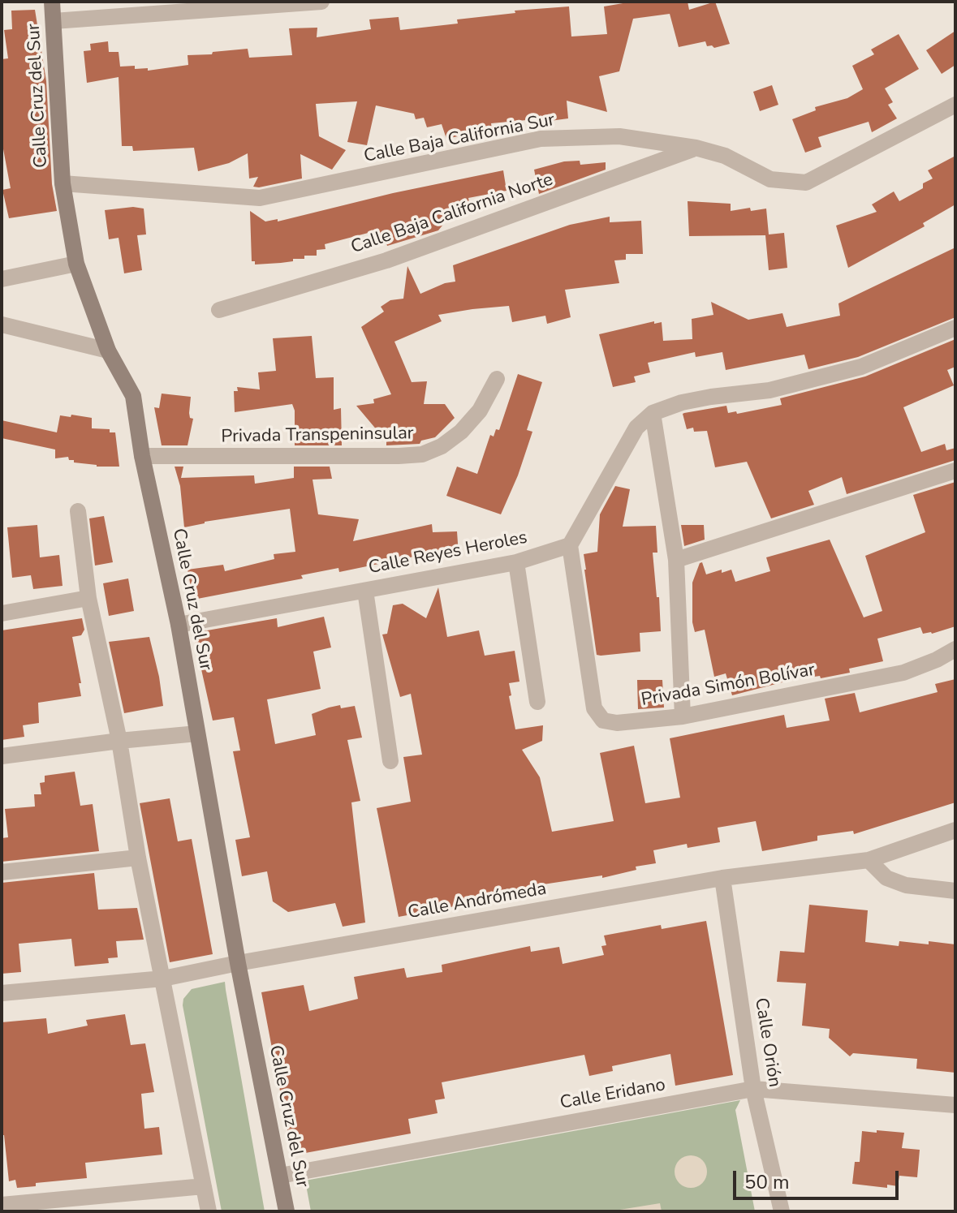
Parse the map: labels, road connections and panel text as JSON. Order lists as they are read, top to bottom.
{
  "streets": {
    "street": [
      "Calle Cruz del Sur",
      "Calle Baja California Sur",
      "Calle Baja California Norte",
      "Privada Transpeninsular",
      "Calle Reyes Heroles",
      "Privada Simón Bolívar",
      "Calle Andrómeda",
      "Calle Orión",
      "Calle Eridano"
    ]
  },
  "crossings": [
    ["Calle Cruz del Sur", "Calle Baja California Sur"],
    ["Calle Cruz del Sur", "Privada Transpeninsular"],
    ["Calle Cruz del Sur", "Calle Reyes Heroles"],
    ["Calle Cruz del Sur", "Calle Andrómeda"],
    ["Calle Cruz del Sur", "Calle Eridano"],
    ["Calle Baja California Sur", "Calle Baja California Norte"],
    ["Calle Reyes Heroles", "Privada Simón Bolívar"],
    ["Calle Andrómeda", "Calle Orión"],
    ["Calle Orión", "Calle Eridano"]
  ],
  "scale_bar": "50 m"
}
